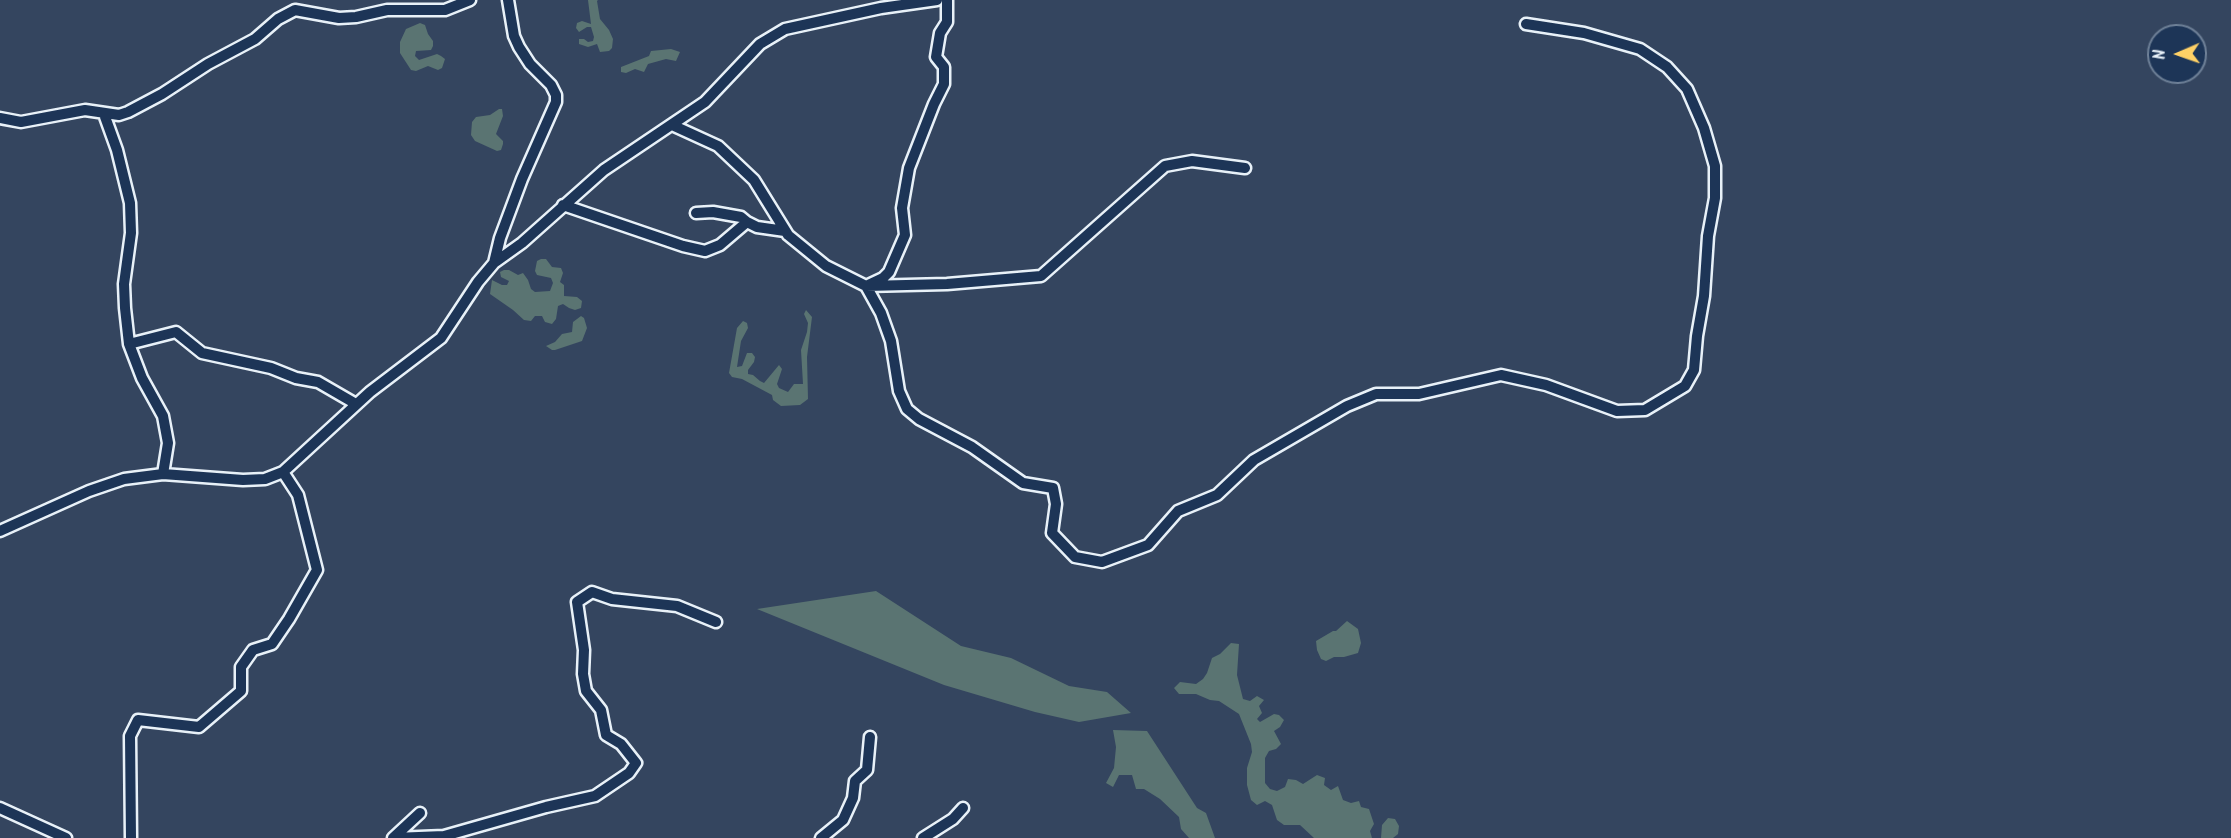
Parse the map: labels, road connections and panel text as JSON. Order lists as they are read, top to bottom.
{
  "north": "left"
}
